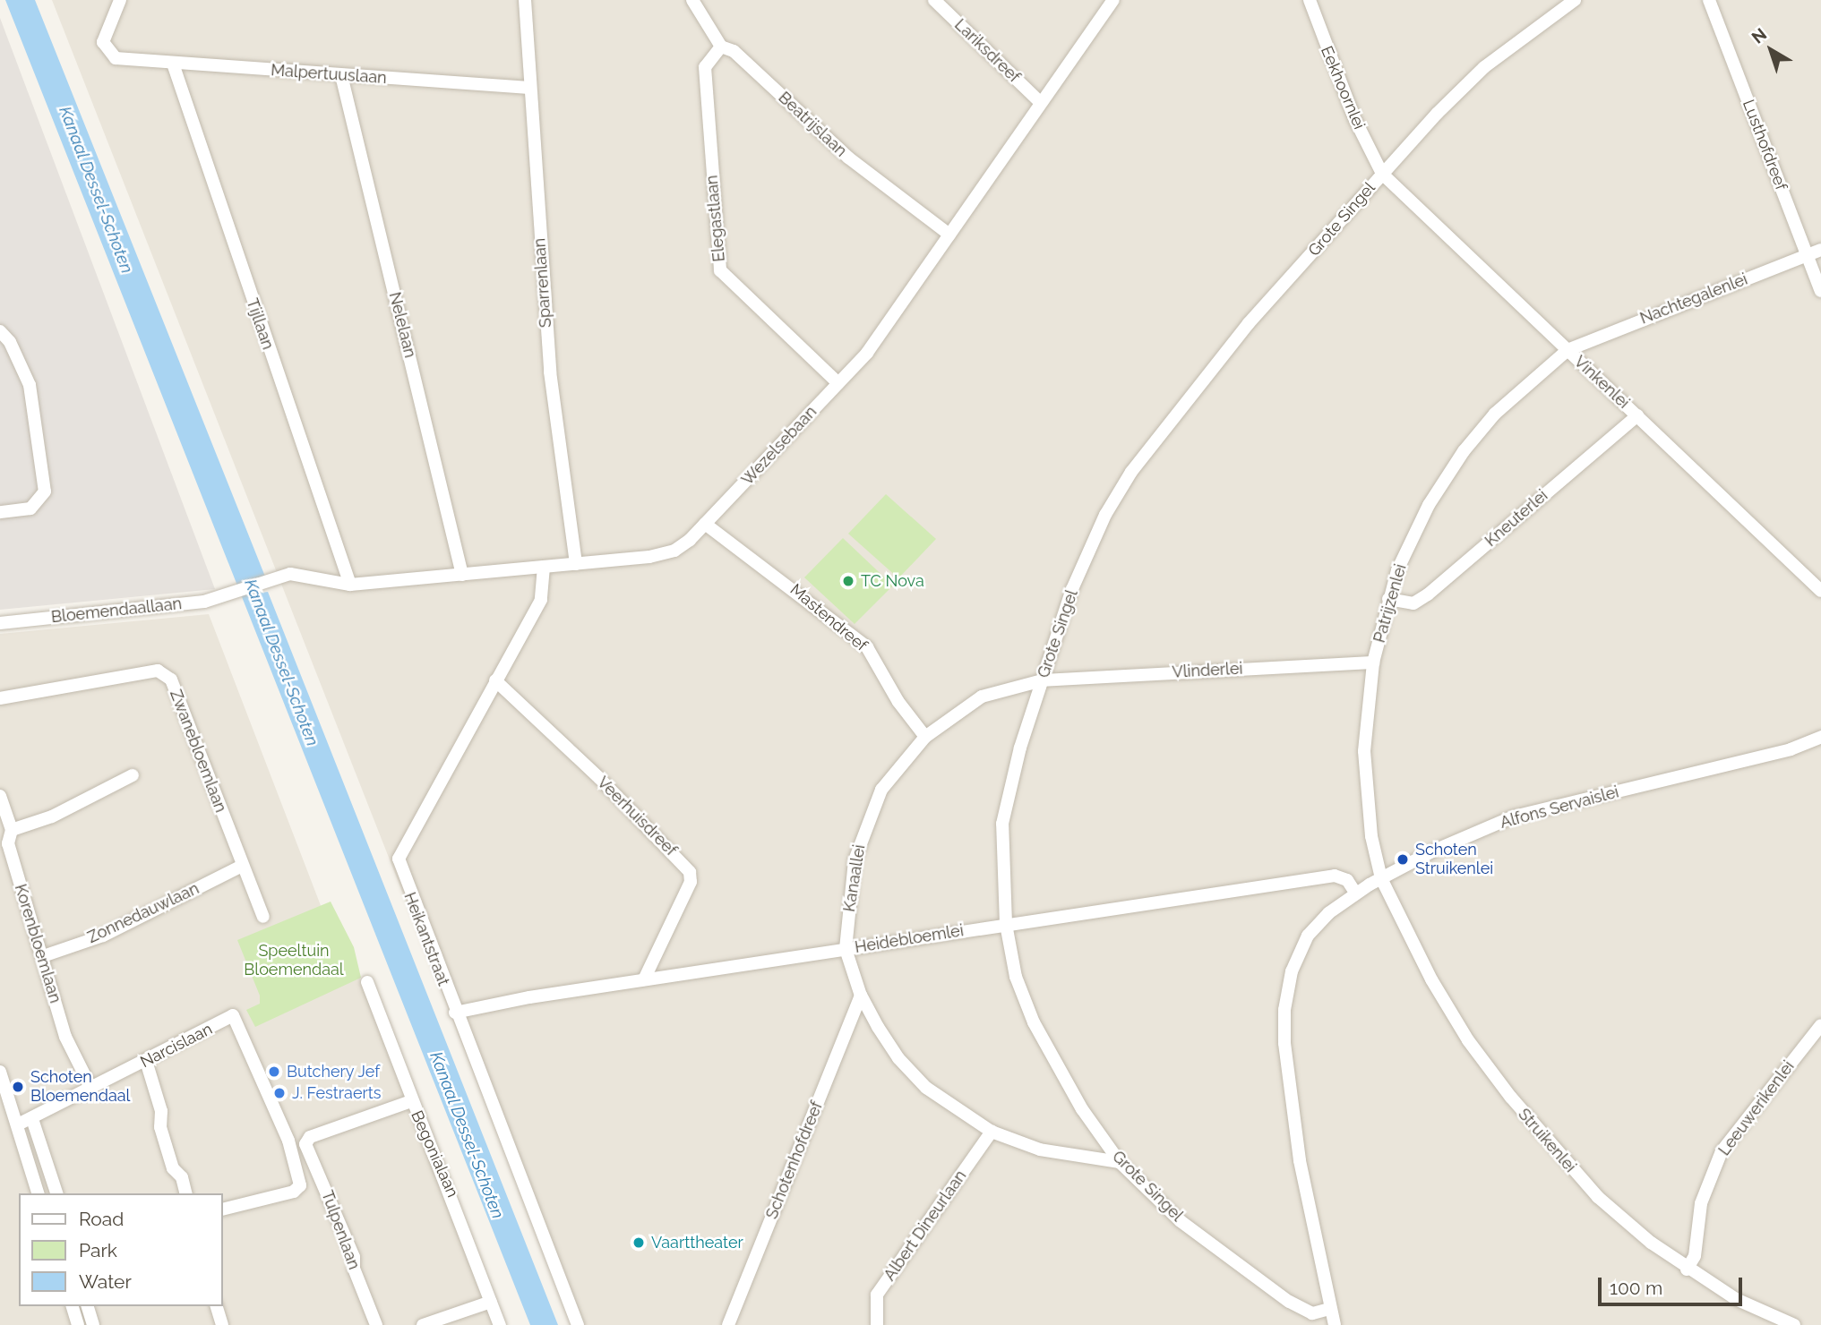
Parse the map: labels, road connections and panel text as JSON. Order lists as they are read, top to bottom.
{
  "streets": {
    "street": [
      "Lariksdreef",
      "Malpertuuslaan",
      "Eekhoornlei",
      "Beatrijslaan",
      "Lusthofdreef",
      "Elegastlaan",
      "Grote Singel",
      "Sparrenlaan",
      "Nachtegalenlei",
      "Tijllaan",
      "Nelelaan",
      "Vinkenlei",
      "Wezelsebaan",
      "Kneuterlei",
      "Patrijzenlei",
      "Bloemendaallaan",
      "Mastendreef",
      "Vlinderlei",
      "Zwanebloemlaan",
      "Alfons Servaislei",
      "Veerhuisdreef",
      "Kanaallei",
      "Zonnedauwlaan",
      "Heikantstraat",
      "Heidebloemlei",
      "Korenbloemlaan",
      "Narcislaan",
      "Leeuwerikenlei",
      "Struikenlei",
      "Begonialaan",
      "Schotenhofdreef",
      "Albert Dineurlaan",
      "Tulpenlaan"
    ]
  },
  "crossings": [
    ["Lariksdreef", "Wezelsebaan"],
    ["Malpertuuslaan", "Sparrenlaan"],
    ["Malpertuuslaan", "Tijllaan"],
    ["Malpertuuslaan", "Nelelaan"],
    ["Eekhoornlei", "Grote Singel"],
    ["Eekhoornlei", "Vinkenlei"],
    ["Beatrijslaan", "Elegastlaan"],
    ["Beatrijslaan", "Wezelsebaan"],
    ["Lusthofdreef", "Nachtegalenlei"],
    ["Elegastlaan", "Wezelsebaan"],
    ["Grote Singel", "Vinkenlei"],
    ["Grote Singel", "Vlinderlei"],
    ["Grote Singel", "Alfons Servaislei"],
    ["Grote Singel", "Kanaallei"],
    ["Grote Singel", "Heidebloemlei"],
    ["Sparrenlaan", "Wezelsebaan"],
    ["Nachtegalenlei", "Vinkenlei"],
    ["Nachtegalenlei", "Patrijzenlei"],
    ["Tijllaan", "Wezelsebaan"],
    ["Nelelaan", "Wezelsebaan"],
    ["Vinkenlei", "Kneuterlei"],
    ["Vinkenlei", "Patrijzenlei"],
    ["Wezelsebaan", "Bloemendaallaan"],
    ["Wezelsebaan", "Mastendreef"],
    ["Wezelsebaan", "Heikantstraat"],
    ["Kneuterlei", "Patrijzenlei"],
    ["Patrijzenlei", "Vlinderlei"],
    ["Patrijzenlei", "Alfons Servaislei"],
    ["Patrijzenlei", "Struikenlei"],
    ["Mastendreef", "Kanaallei"],
    ["Vlinderlei", "Kanaallei"],
    ["Zwanebloemlaan", "Zonnedauwlaan"],
    ["Alfons Servaislei", "Heidebloemlei"],
    ["Alfons Servaislei", "Struikenlei"],
    ["Veerhuisdreef", "Heikantstraat"],
    ["Veerhuisdreef", "Heidebloemlei"],
    ["Kanaallei", "Heidebloemlei"],
    ["Kanaallei", "Schotenhofdreef"],
    ["Kanaallei", "Albert Dineurlaan"],
    ["Zonnedauwlaan", "Korenbloemlaan"],
    ["Heikantstraat", "Heidebloemlei"],
    ["Korenbloemlaan", "Narcislaan"],
    ["Narcislaan", "Tulpenlaan"],
    ["Leeuwerikenlei", "Struikenlei"],
    ["Begonialaan", "Tulpenlaan"]
  ],
  "water": ["Kanaal Dessel-Schoten"],
  "parks": ["Speeltuin Bloemendaal"],
  "places": [
    "TC Nova",
    "Schoten Struikenlei",
    "Butchery Jef",
    "Schoten Bloemendaal",
    "J. Festraerts",
    "Vaarttheater"
  ],
  "legend": ["Road", "Park", "Water"],
  "scale_bar": "100 m",
  "north": "top left"
}
